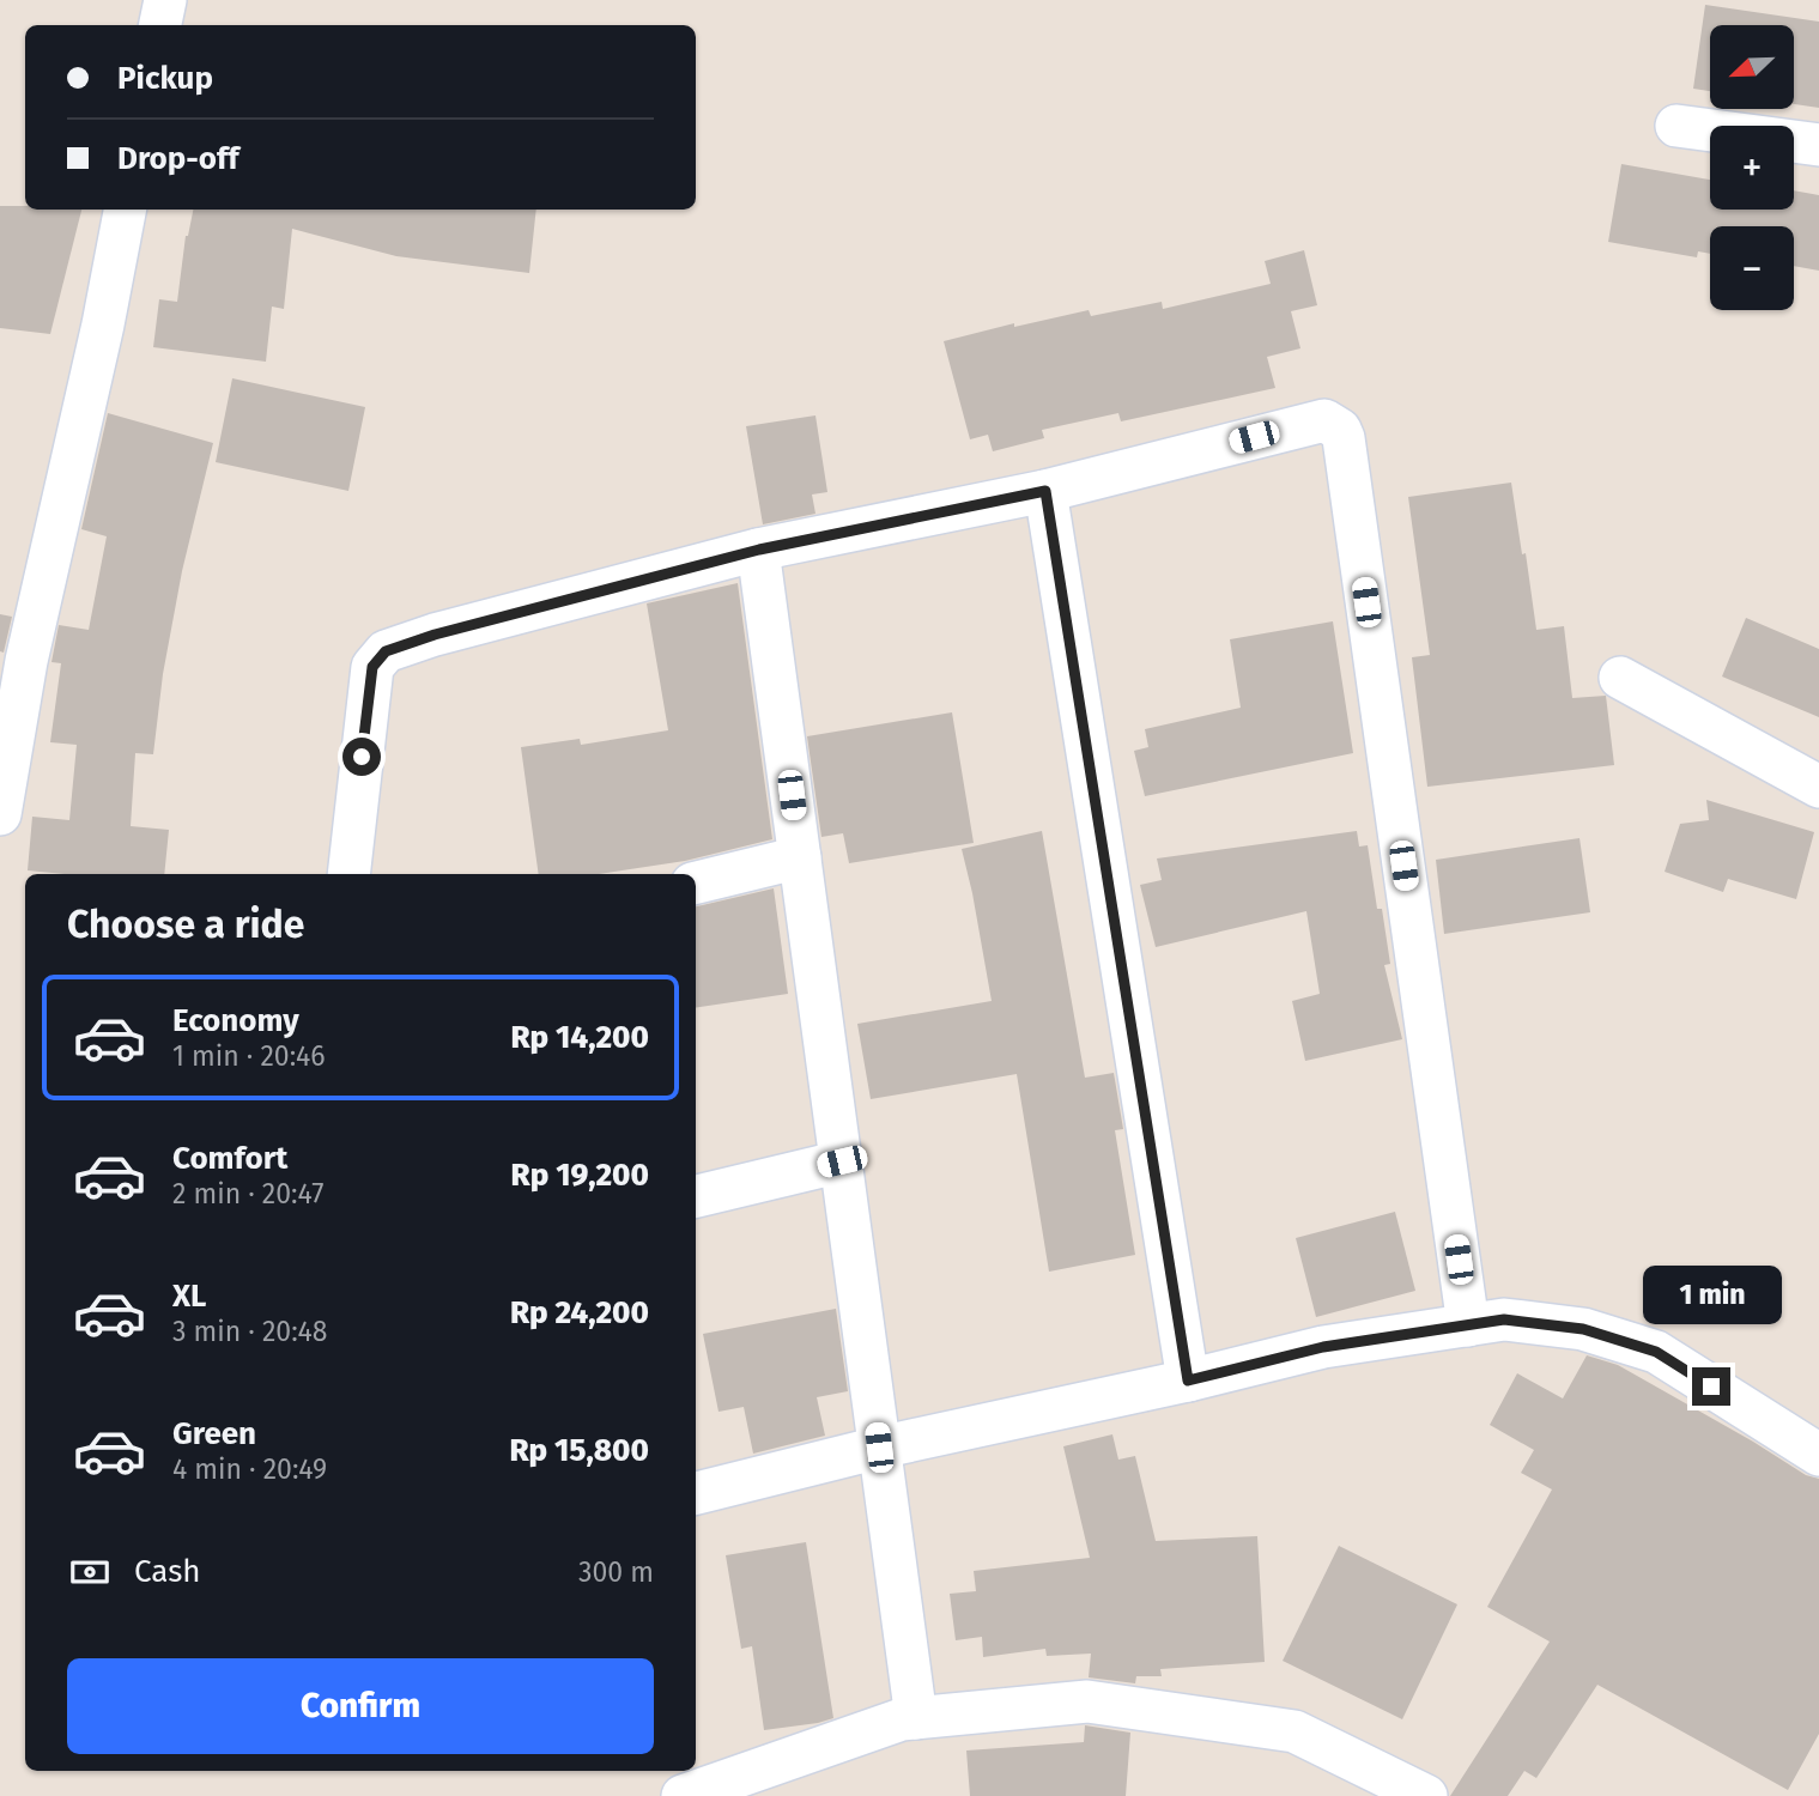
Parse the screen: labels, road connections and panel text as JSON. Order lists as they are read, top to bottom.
{
  "north": "bottom left",
  "page": {
    "map_buttons": ["+", "−"],
    "banner": ["Pickup", "Drop-off"],
    "heading": "Choose a ride",
    "list": [
      {
        "name": "Economy",
        "note": "1 min · 20:46",
        "value": "Rp 14,200"
      },
      {
        "name": "Comfort",
        "note": "2 min · 20:47",
        "value": "Rp 19,200"
      },
      {
        "name": "XL",
        "note": "3 min · 20:48",
        "value": "Rp 24,200"
      },
      {
        "name": "Green",
        "note": "4 min · 20:49",
        "value": "Rp 15,800"
      }
    ],
    "bubble": "1 min",
    "pay": ["Cash", "300 m"],
    "buttons": "Confirm"
  }
}
